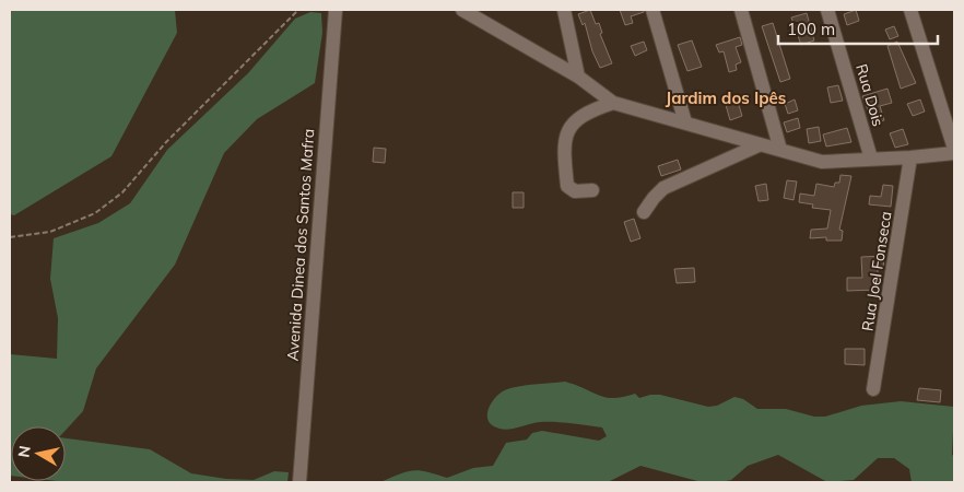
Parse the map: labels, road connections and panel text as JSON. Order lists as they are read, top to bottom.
{
  "streets": {
    "street": ["Rua Dois", "Avenida Dinea dos Santos Mafra", "Rua Joel Fonseca"]
  },
  "districts": ["Jardim dos Ipês"],
  "scale_bar": "100 m",
  "north": "left"
}
